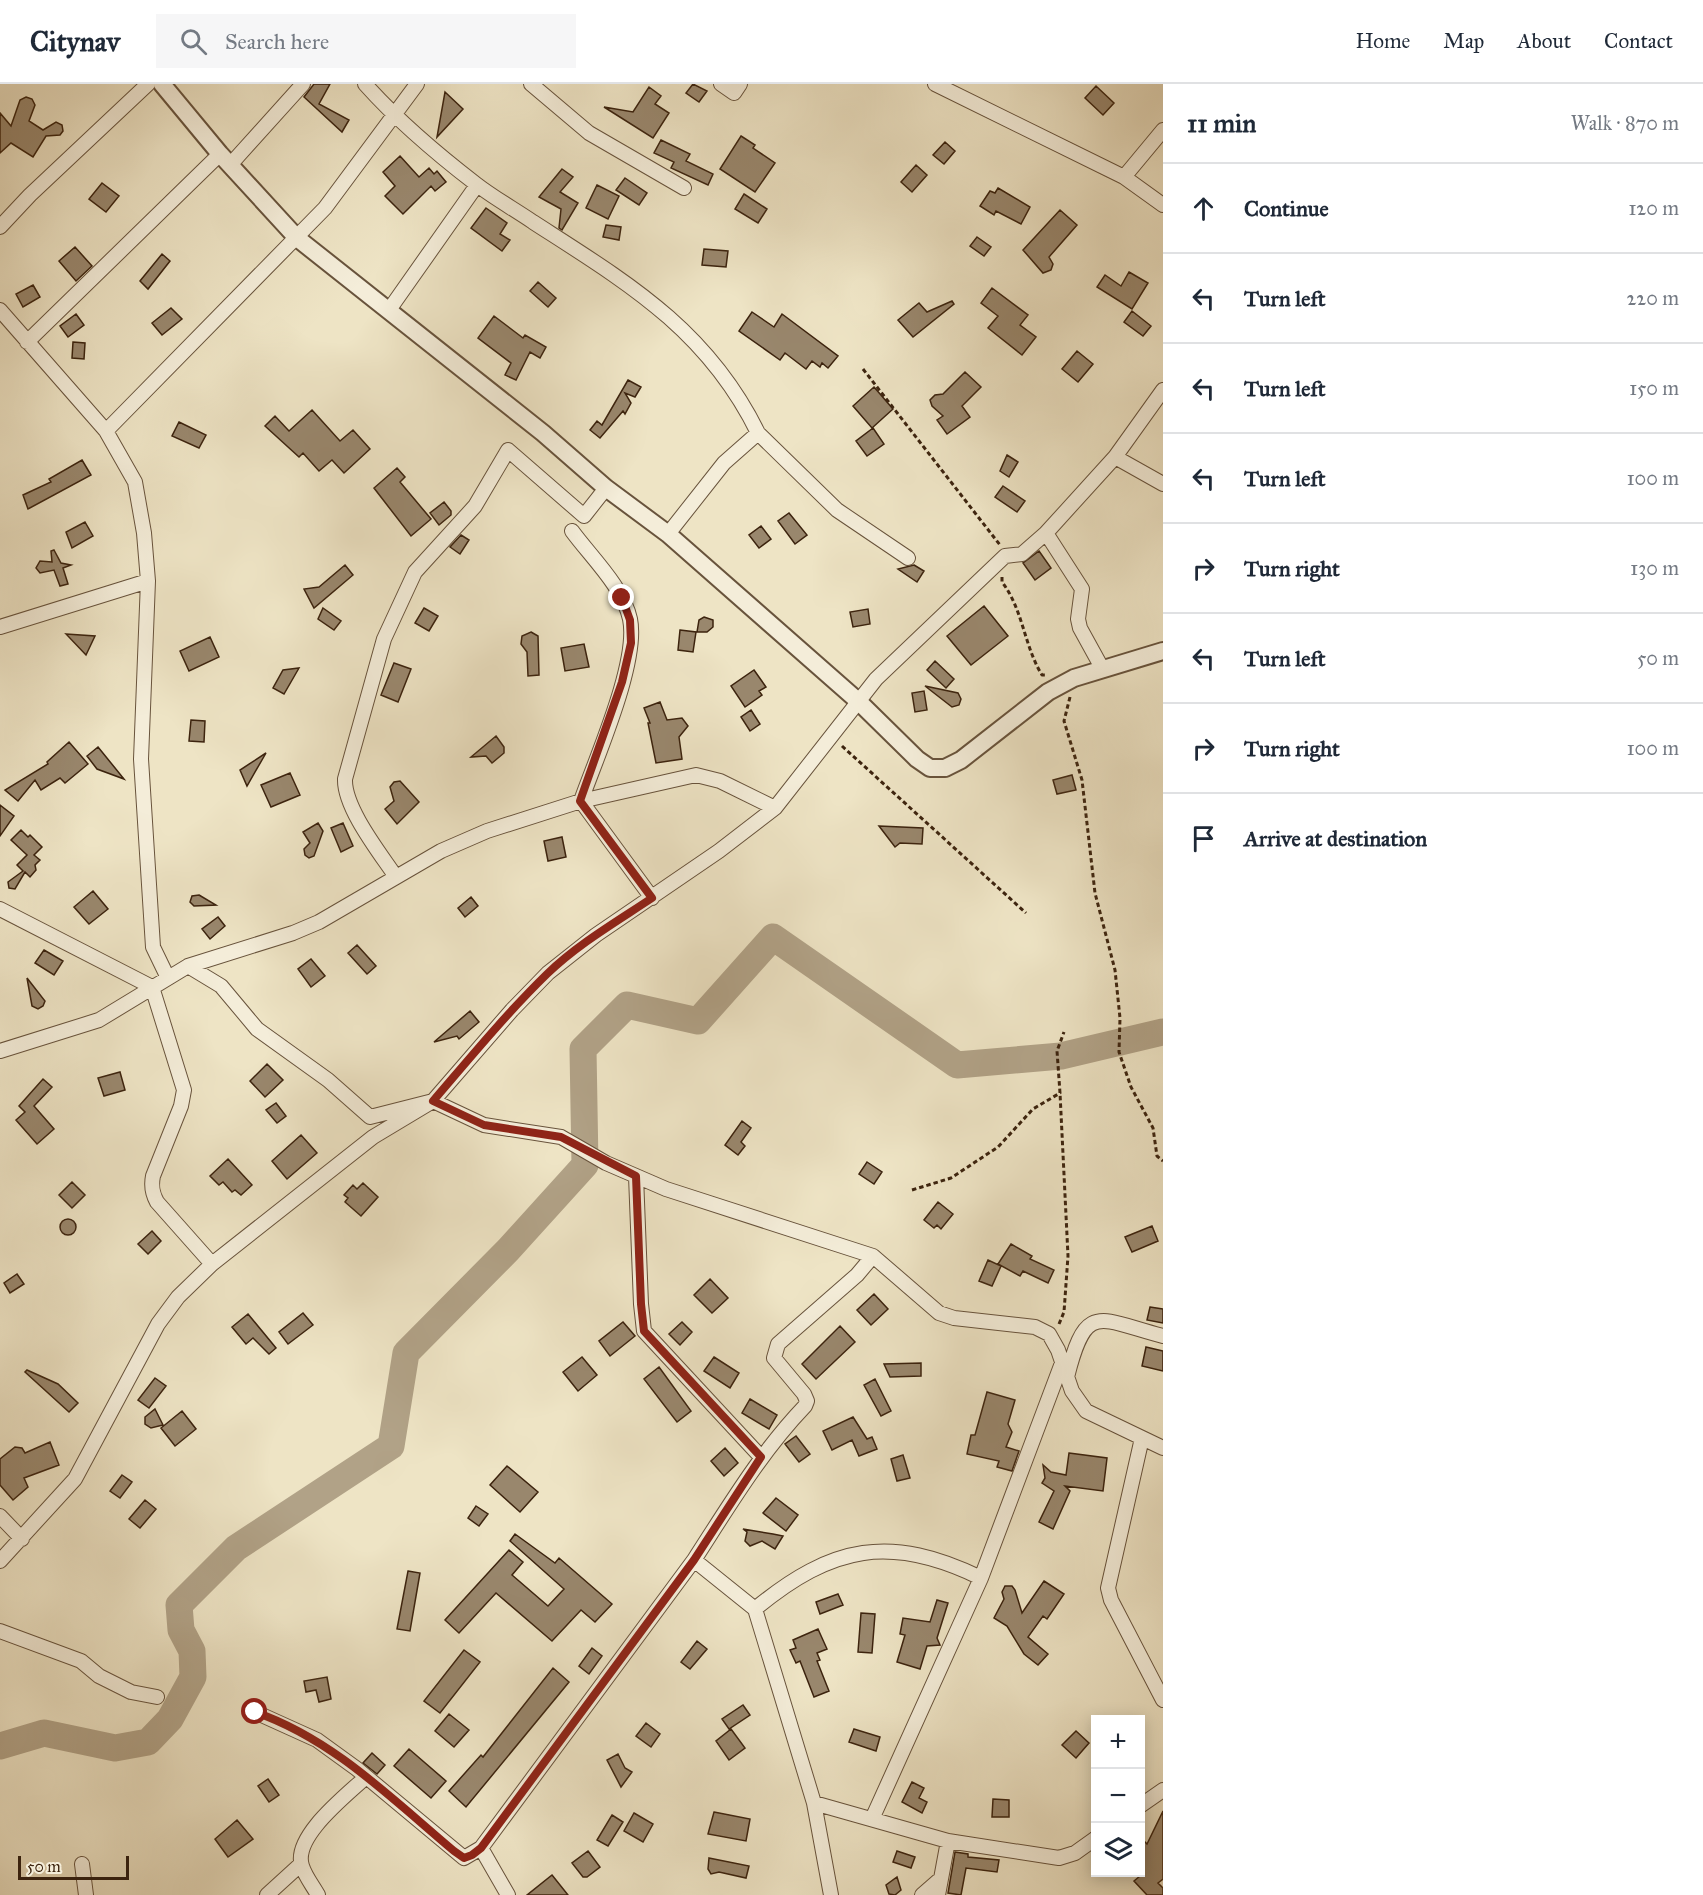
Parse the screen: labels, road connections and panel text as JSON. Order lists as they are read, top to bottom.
{
  "scale_bar": "50 m",
  "page": {
    "header": "Citynav",
    "search": "Search here",
    "nav": [
      "Home",
      "Map",
      "About",
      "Contact"
    ],
    "heading": ["11 min", "Walk · 870 m"],
    "list": [
      ["Continue", "120 m"],
      ["Turn left", "220 m"],
      ["Turn left", "150 m"],
      ["Turn left", "100 m"],
      ["Turn right", "130 m"],
      ["Turn left", "50 m"],
      ["Turn right", "100 m"],
      "Arrive at destination"
    ],
    "map_buttons": ["+", "−"],
    "scale": "50 m"
  }
}
